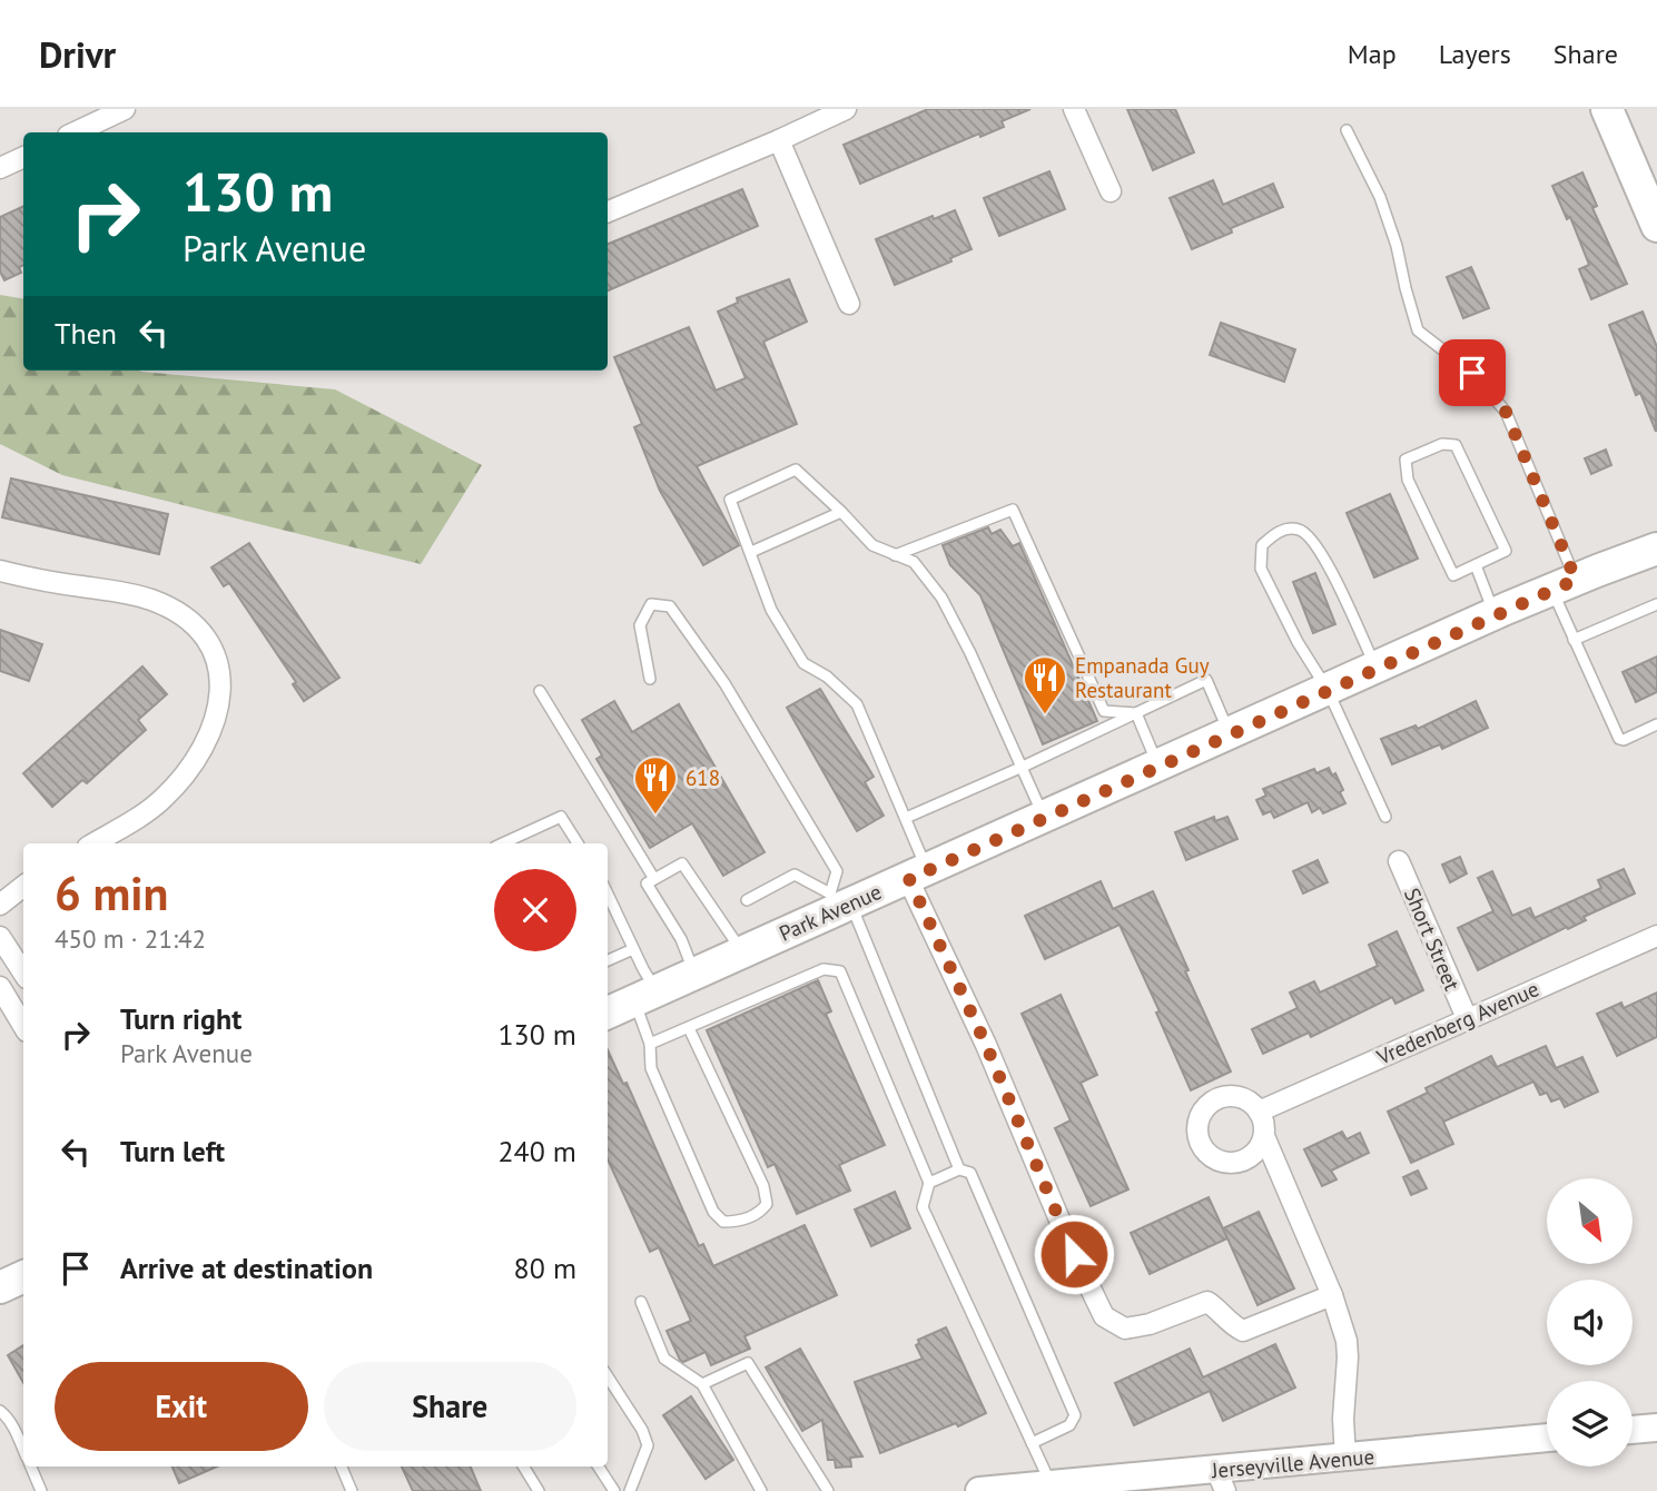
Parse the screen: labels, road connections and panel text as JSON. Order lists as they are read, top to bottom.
{
  "streets": {
    "main road": ["Park Avenue"],
    "street": ["Short Street", "Vredenberg Avenue", "Jerseyville Avenue"]
  },
  "crossings": [
    ["Short Street", "Vredenberg Avenue"]
  ],
  "places": {
    "restaurant": ["Empanada Guy Restaurant", "618"]
  },
  "north": "bottom right",
  "page": {
    "header": "Drivr",
    "nav": ["Map", "Layers", "Share"],
    "turn": ["130 m", "Park Avenue"],
    "then": "Then",
    "heading": ["6 min", "450 m · 21:42"],
    "list": [
      {
        "name": "Turn right",
        "note": "Park Avenue",
        "value": "130 m"
      },
      {
        "name": "Turn left",
        "value": "240 m"
      },
      {
        "name": "Arrive at destination",
        "value": "80 m"
      }
    ],
    "buttons": ["Exit", "Share"]
  }
}
